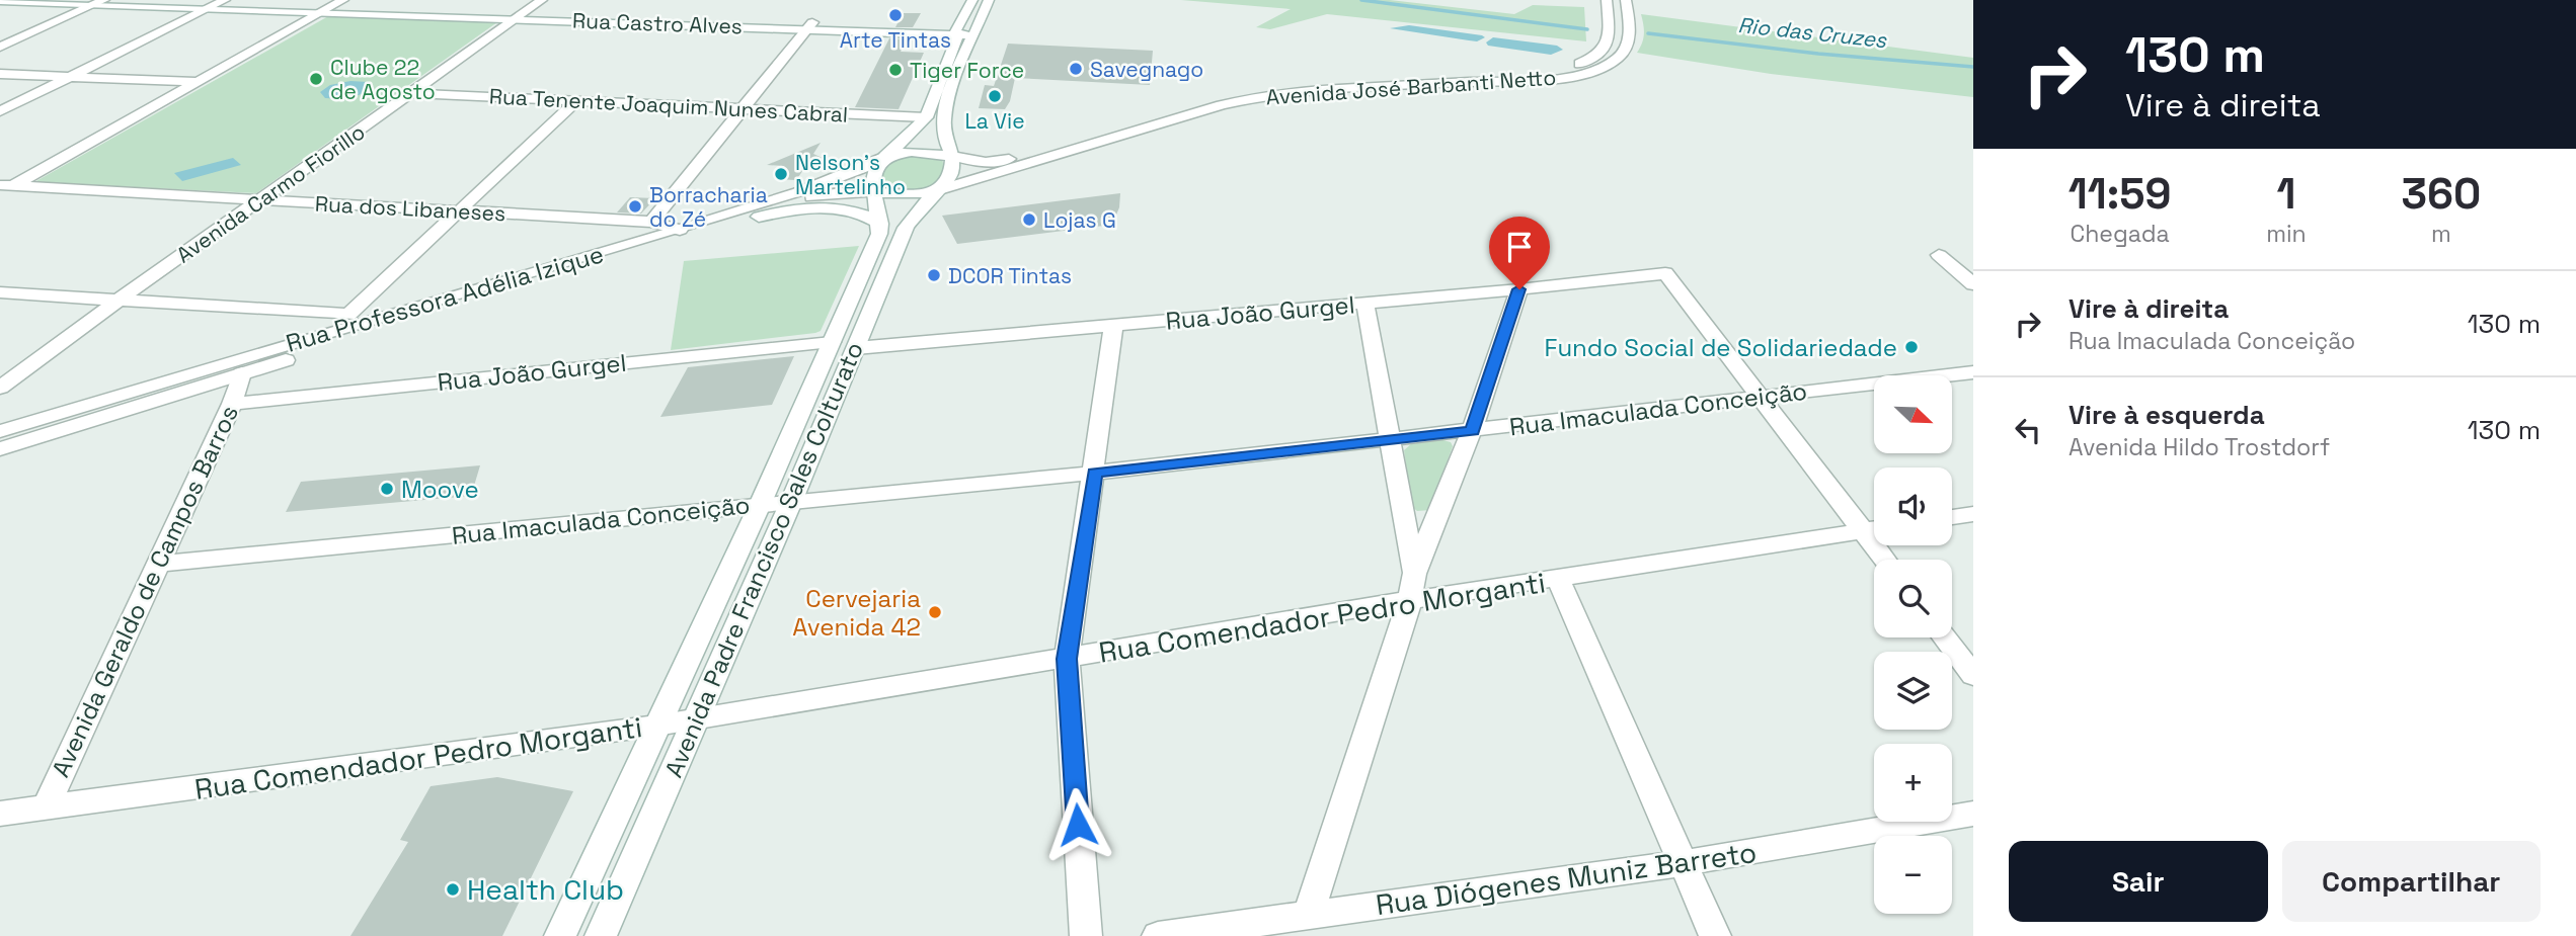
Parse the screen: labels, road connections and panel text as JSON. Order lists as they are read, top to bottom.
{
  "streets": {
    "street": [
      "Rua Castro Alves",
      "Avenida José Barbanti Netto",
      "Rua Tenente Joaquim Nunes Cabral",
      "Avenida Carmo Fiorillo",
      "Rua dos Libaneses",
      "Rua Professora Adélia Izique",
      "Rua João Gurgel",
      "Rua Imaculada Conceição",
      "Avenida Padre Francisco Sales Colturato",
      "Avenida Geraldo de Campos Barros",
      "Rua Comendador Pedro Morganti",
      "Rua Diógenes Muniz Barreto"
    ]
  },
  "crossings": [
    ["Rua Castro Alves", "Avenida Carmo Fiorillo"],
    ["Avenida José Barbanti Netto", "Rua Professora Adélia Izique"],
    ["Avenida José Barbanti Netto", "Avenida Padre Francisco Sales Colturato"],
    ["Rua Tenente Joaquim Nunes Cabral", "Avenida Carmo Fiorillo"],
    ["Avenida Carmo Fiorillo", "Rua dos Libaneses"],
    ["Rua dos Libaneses", "Rua Professora Adélia Izique"],
    ["Rua Professora Adélia Izique", "Avenida Padre Francisco Sales Colturato"],
    ["Rua Professora Adélia Izique", "Avenida Geraldo de Campos Barros"],
    ["Rua João Gurgel", "Rua Imaculada Conceição"],
    ["Rua João Gurgel", "Avenida Padre Francisco Sales Colturato"],
    ["Rua João Gurgel", "Avenida Geraldo de Campos Barros"],
    ["Rua Imaculada Conceição", "Avenida Padre Francisco Sales Colturato"],
    ["Rua Imaculada Conceição", "Avenida Geraldo de Campos Barros"],
    ["Avenida Padre Francisco Sales Colturato", "Rua Comendador Pedro Morganti"],
    ["Avenida Geraldo de Campos Barros", "Rua Comendador Pedro Morganti"]
  ],
  "water": ["Rio das Cruzes"],
  "places": [
    "Arte Tintas",
    "Savegnago",
    "Tiger Force",
    "Clube 22 de Agosto",
    "La Vie",
    "Nelson's Martelinho",
    "Borracharia do Zé",
    "Lojas G",
    "DCOR Tintas",
    "Fundo Social de Solidariedade",
    "Moove",
    "Cervejaria Avenida 42",
    "Health Club"
  ],
  "north": "bottom right",
  "page": {
    "turn": ["130 m", "Vire à direita"],
    "eta": [
      "11:59",
      "Chegada",
      "1",
      "min",
      "360",
      "m"
    ],
    "list": [
      {
        "name": "Vire à direita",
        "note": "Rua Imaculada Conceição",
        "value": "130 m"
      },
      {
        "name": "Vire à esquerda",
        "note": "Avenida Hildo Trostdorf",
        "value": "130 m"
      }
    ],
    "map_buttons": ["+", "−"],
    "buttons": ["Sair", "Compartilhar"]
  }
}
